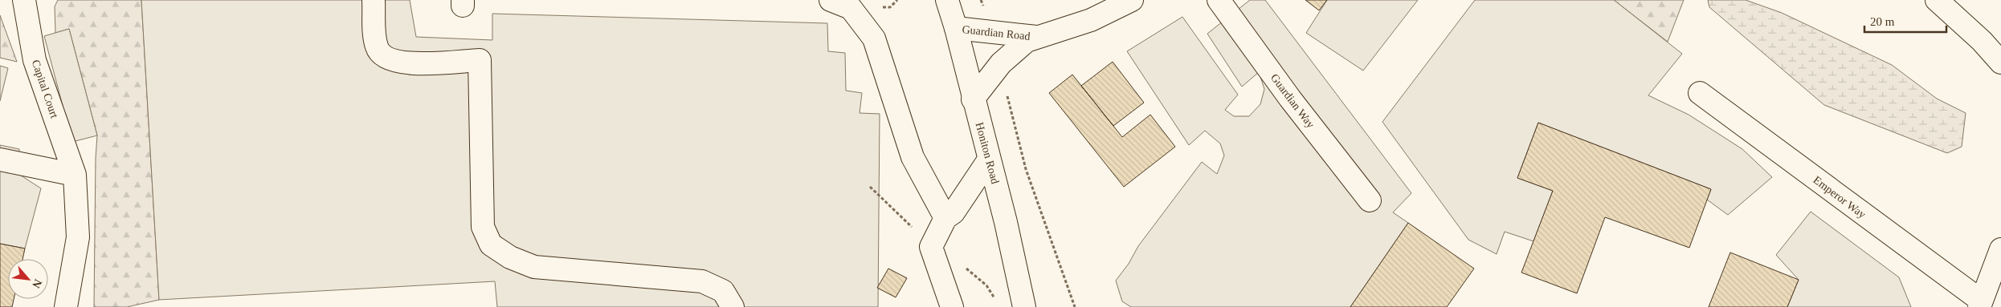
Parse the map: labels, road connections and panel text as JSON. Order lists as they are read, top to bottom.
{
  "streets": {
    "street": [
      "Guardian Road",
      "Capital Court",
      "Guardian Way",
      "Honiton Road",
      "Emperor Way"
    ]
  },
  "crossings": [
    ["Guardian Road", "Honiton Road"]
  ],
  "scale_bar": "20 m",
  "north": "bottom right"
}
